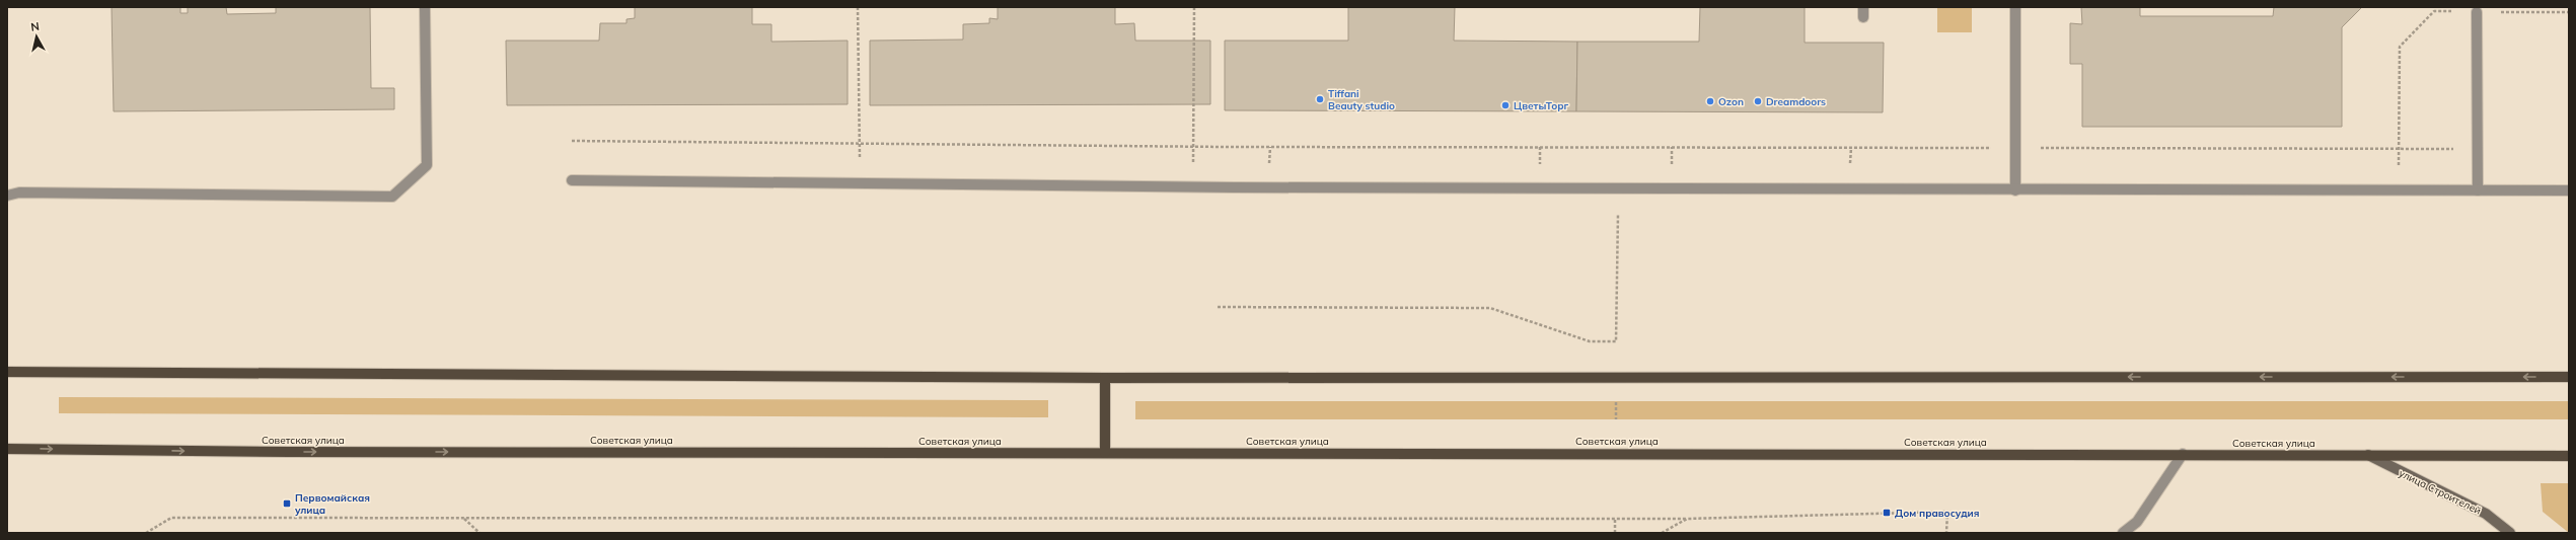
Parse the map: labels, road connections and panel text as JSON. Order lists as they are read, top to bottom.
{
  "streets": {
    "main road": ["Советская улица"],
    "street": ["улица Строителей"]
  },
  "crossings": [
    ["Советская улица", "улица Строителей"]
  ],
  "places": {
    "other": [
      "Tiffani Beauty studio",
      "Ozon",
      "Dreamdoors",
      "ЦветыТорг"
    ],
    "transit": ["Первомайская улица", "Дом правосудия"]
  },
  "north": "top"
}
